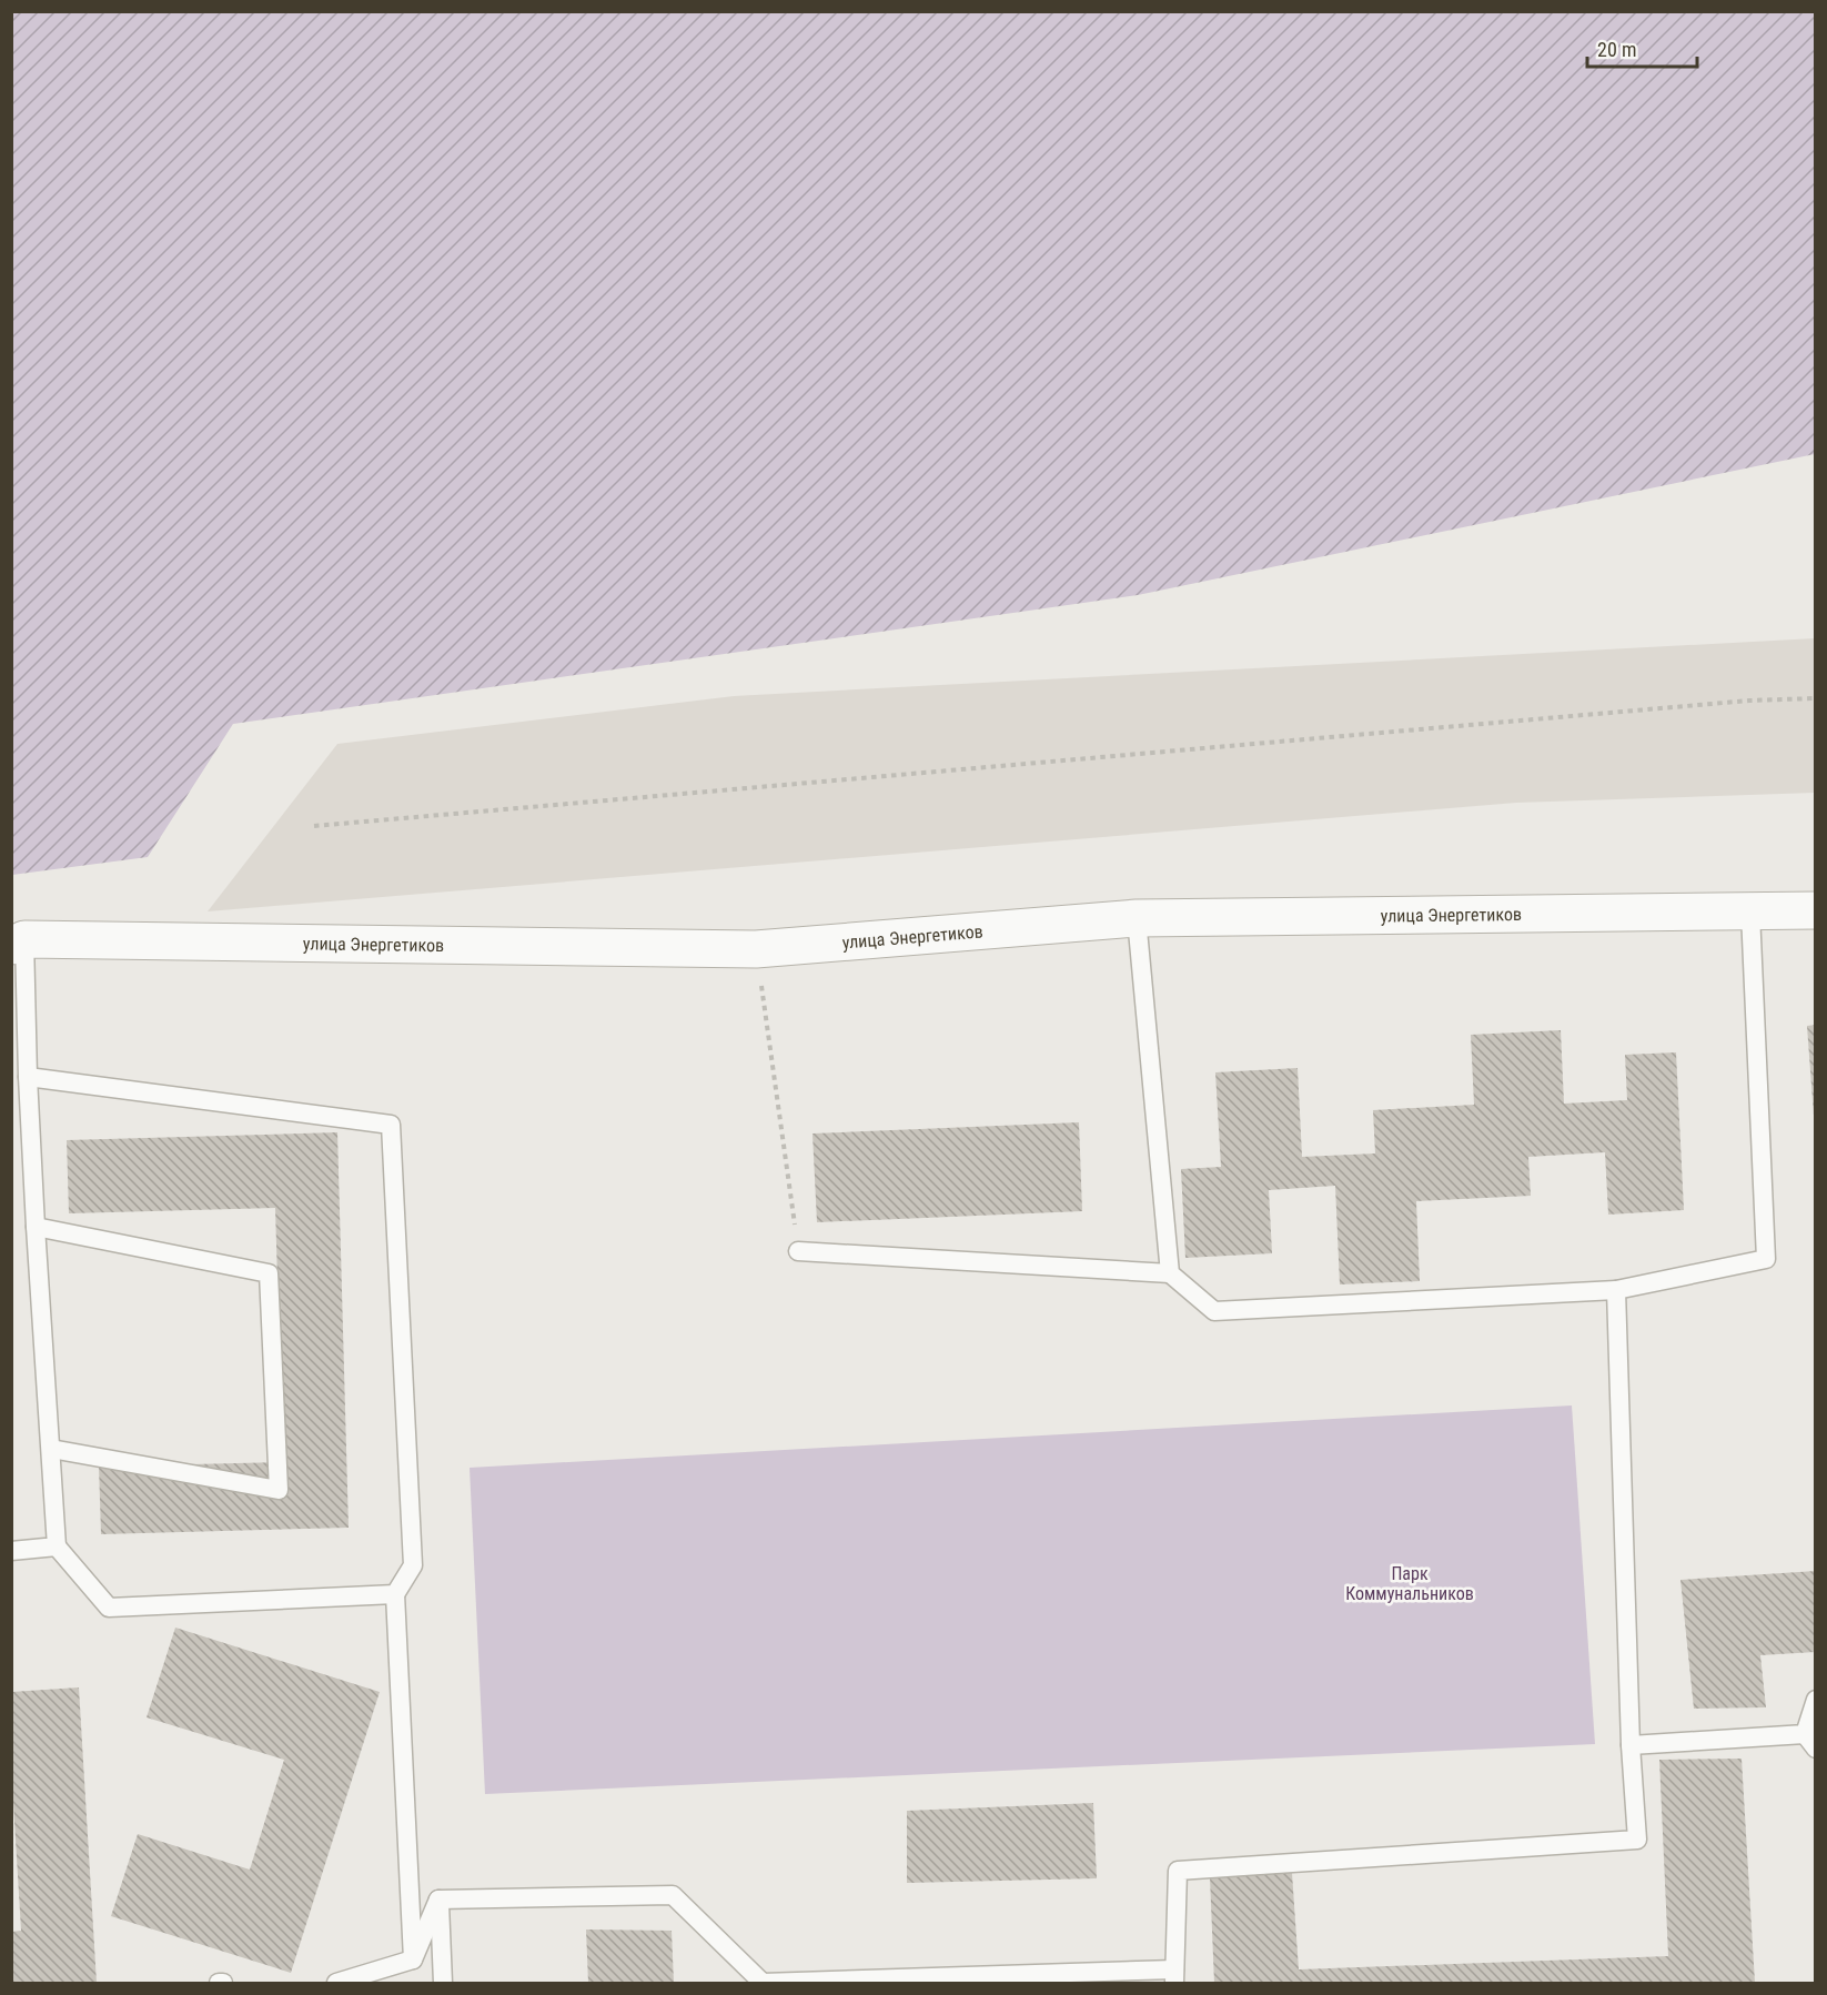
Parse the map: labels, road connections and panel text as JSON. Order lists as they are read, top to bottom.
{
  "streets": {
    "street": ["улица Энергетиков"]
  },
  "parks": ["Парк Коммунальников"],
  "scale_bar": "20 m"
}
